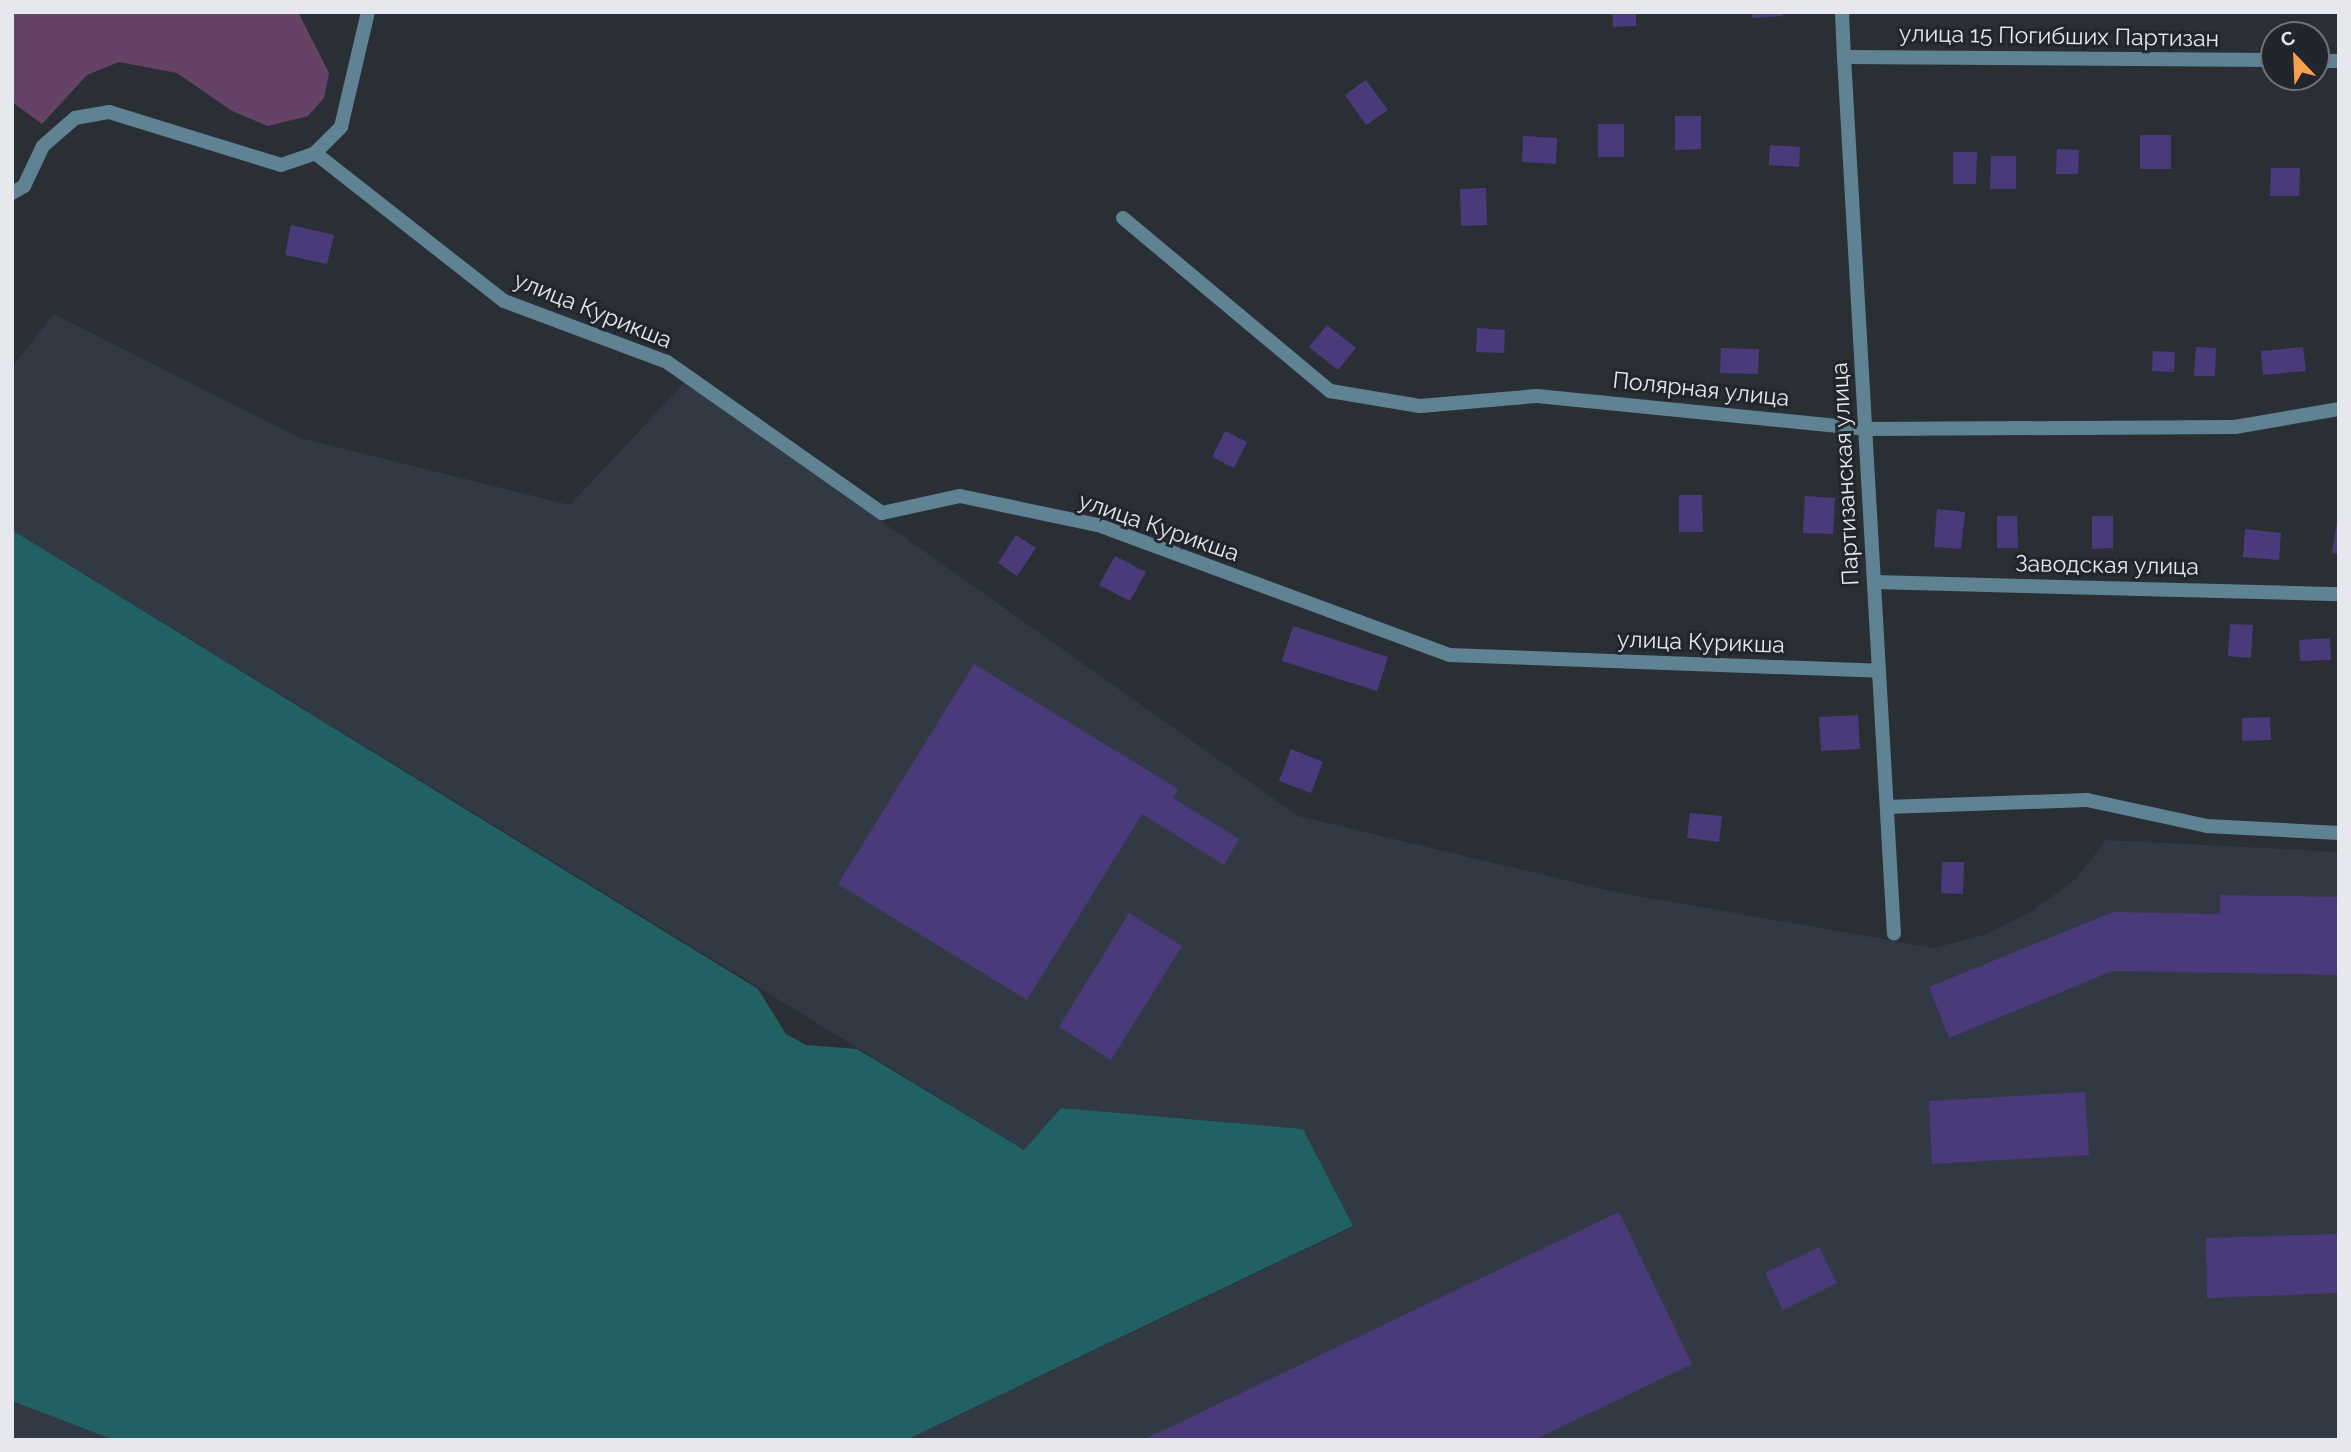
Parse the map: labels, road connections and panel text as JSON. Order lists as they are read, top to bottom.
{
  "streets": {
    "street": [
      "улица 15 Погибших Партизан",
      "улица Курикша",
      "Полярная улица",
      "Партизанская улица",
      "Заводская улица"
    ]
  },
  "crossings": [
    ["улица 15 Погибших Партизан", "Партизанская улица"],
    ["улица Курикша", "Партизанская улица"],
    ["Полярная улица", "Партизанская улица"],
    ["Партизанская улица", "Заводская улица"]
  ],
  "north": "top left"
}
